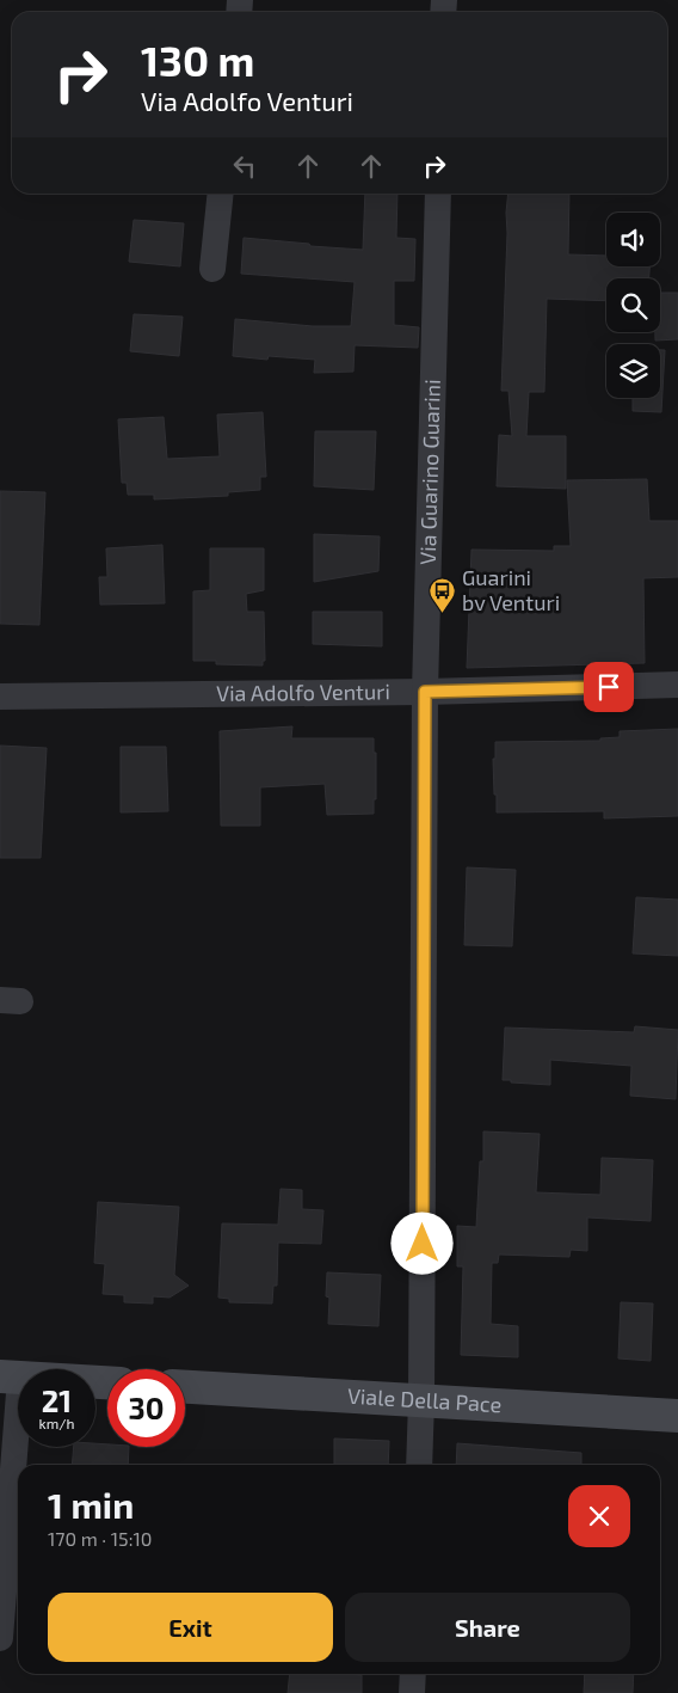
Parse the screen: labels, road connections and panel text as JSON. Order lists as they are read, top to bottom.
{
  "streets": {
    "street": ["Via Guarino Guarini", "Via Adolfo Venturi", "Viale Della Pace"]
  },
  "crossings": [
    ["Via Guarino Guarini", "Via Adolfo Venturi"],
    ["Via Guarino Guarini", "Viale Della Pace"]
  ],
  "places": {
    "bus stop": ["Guarini bv Venturi"]
  },
  "page": {
    "turn": ["130 m", "Via Adolfo Venturi"],
    "speed": "21 km/h",
    "limit": "30",
    "heading": ["1 min", "170 m · 15:10"],
    "buttons": ["Exit", "Share"]
  }
}
